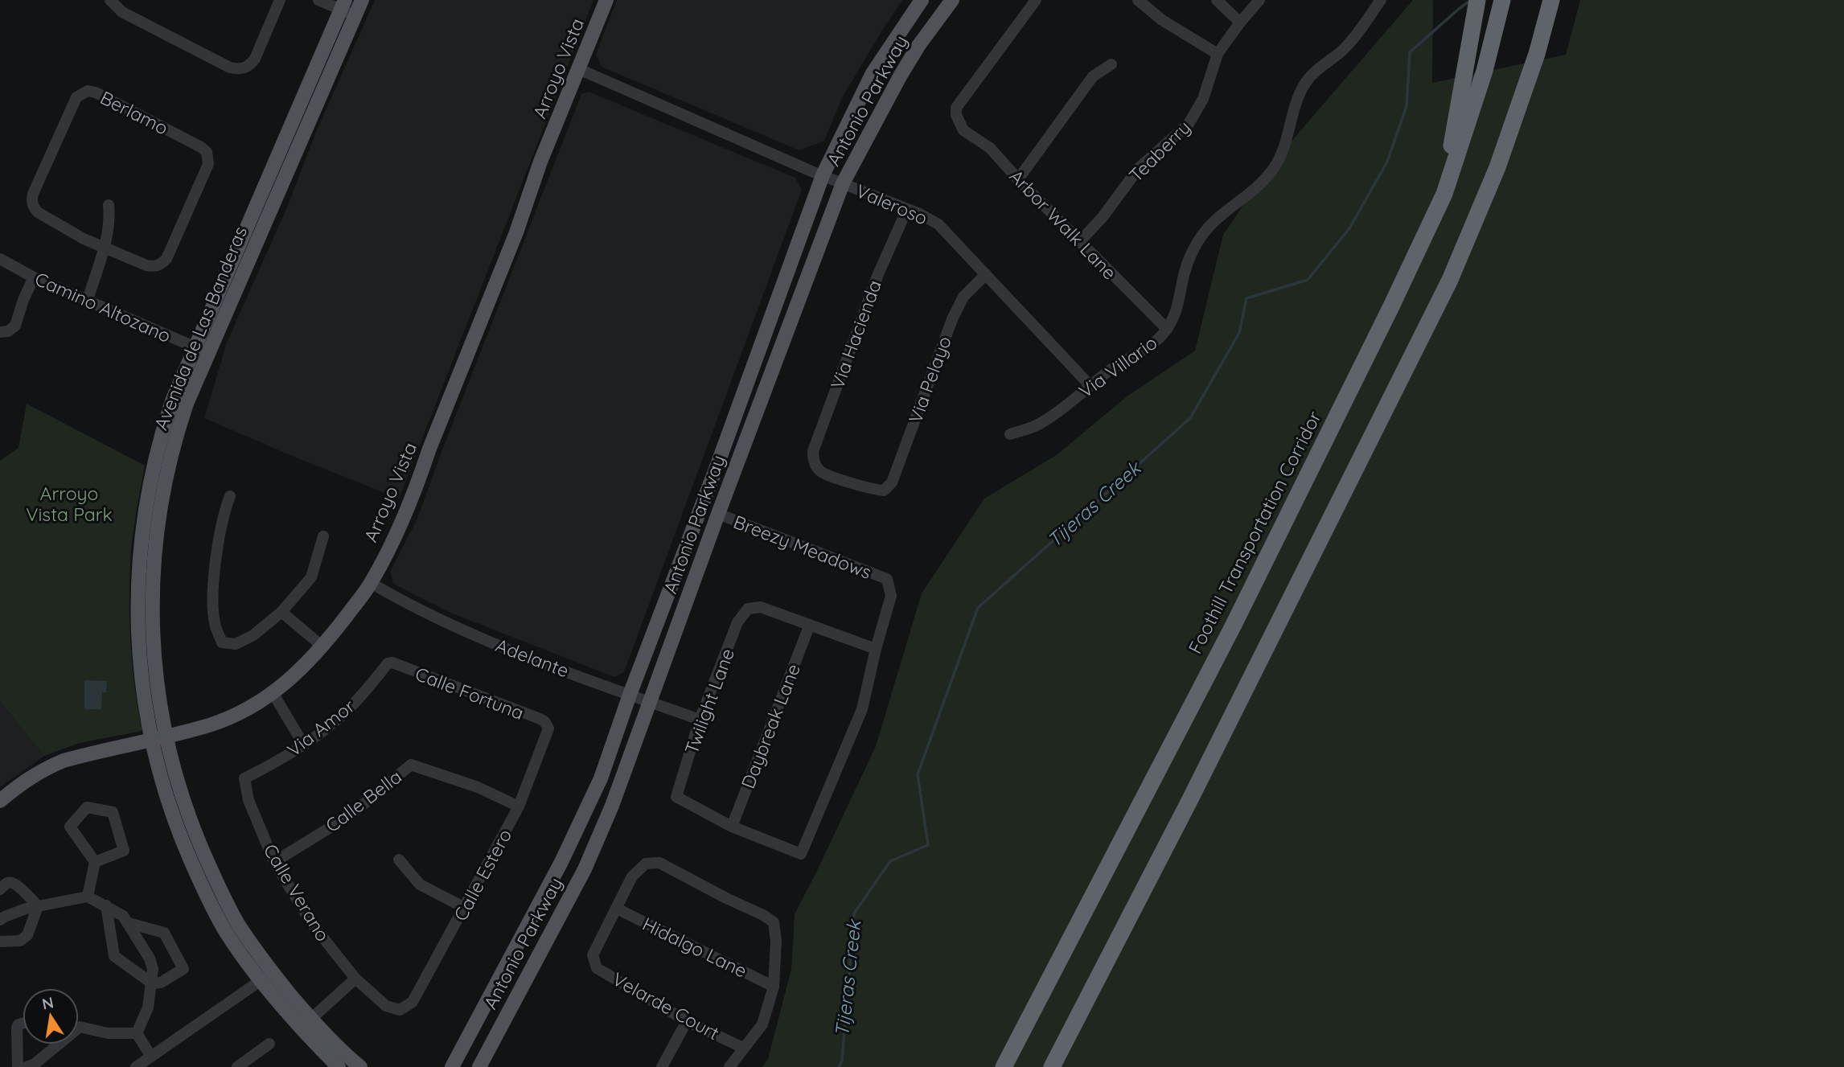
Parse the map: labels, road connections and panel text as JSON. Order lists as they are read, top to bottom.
{
  "streets": {
    "highway": ["Foothill Transportation Corridor"],
    "main road": ["Arroyo Vista", "Antonio Parkway", "Avenida de Las Banderas"],
    "street": [
      "Berlamo",
      "Teaberry",
      "Valeroso",
      "Arbor Walk Lane",
      "Camino Altozano",
      "Via Hacienda",
      "Via Villario",
      "Via Pelayo",
      "Breezy Meadows",
      "Adelante",
      "Calle Fortuna",
      "Twilight Lane",
      "Daybreak Lane",
      "Via Amor",
      "Calle Bella",
      "Calle Estero",
      "Calle Verano",
      "Hidalgo Lane",
      "Velarde Court"
    ]
  },
  "crossings": [
    ["Arroyo Vista", "Valeroso"],
    ["Arroyo Vista", "Avenida de Las Banderas"],
    ["Arroyo Vista", "Adelante"],
    ["Antonio Parkway", "Valeroso"],
    ["Antonio Parkway", "Breezy Meadows"],
    ["Antonio Parkway", "Adelante"],
    ["Teaberry", "Arbor Walk Lane"],
    ["Valeroso", "Via Hacienda"],
    ["Valeroso", "Via Villario"],
    ["Valeroso", "Via Pelayo"],
    ["Arbor Walk Lane", "Via Villario"],
    ["Camino Altozano", "Avenida de Las Banderas"],
    ["Via Hacienda", "Via Pelayo"],
    ["Adelante", "Twilight Lane"],
    ["Calle Fortuna", "Via Amor"],
    ["Calle Fortuna", "Calle Estero"],
    ["Twilight Lane", "Daybreak Lane"],
    ["Via Amor", "Calle Verano"],
    ["Calle Bella", "Calle Estero"],
    ["Calle Bella", "Calle Verano"],
    ["Calle Estero", "Calle Verano"],
    ["Hidalgo Lane", "Velarde Court"]
  ],
  "water": ["Tijeras Creek"],
  "parks": ["Arroyo Vista Park"],
  "north": "top"
}
